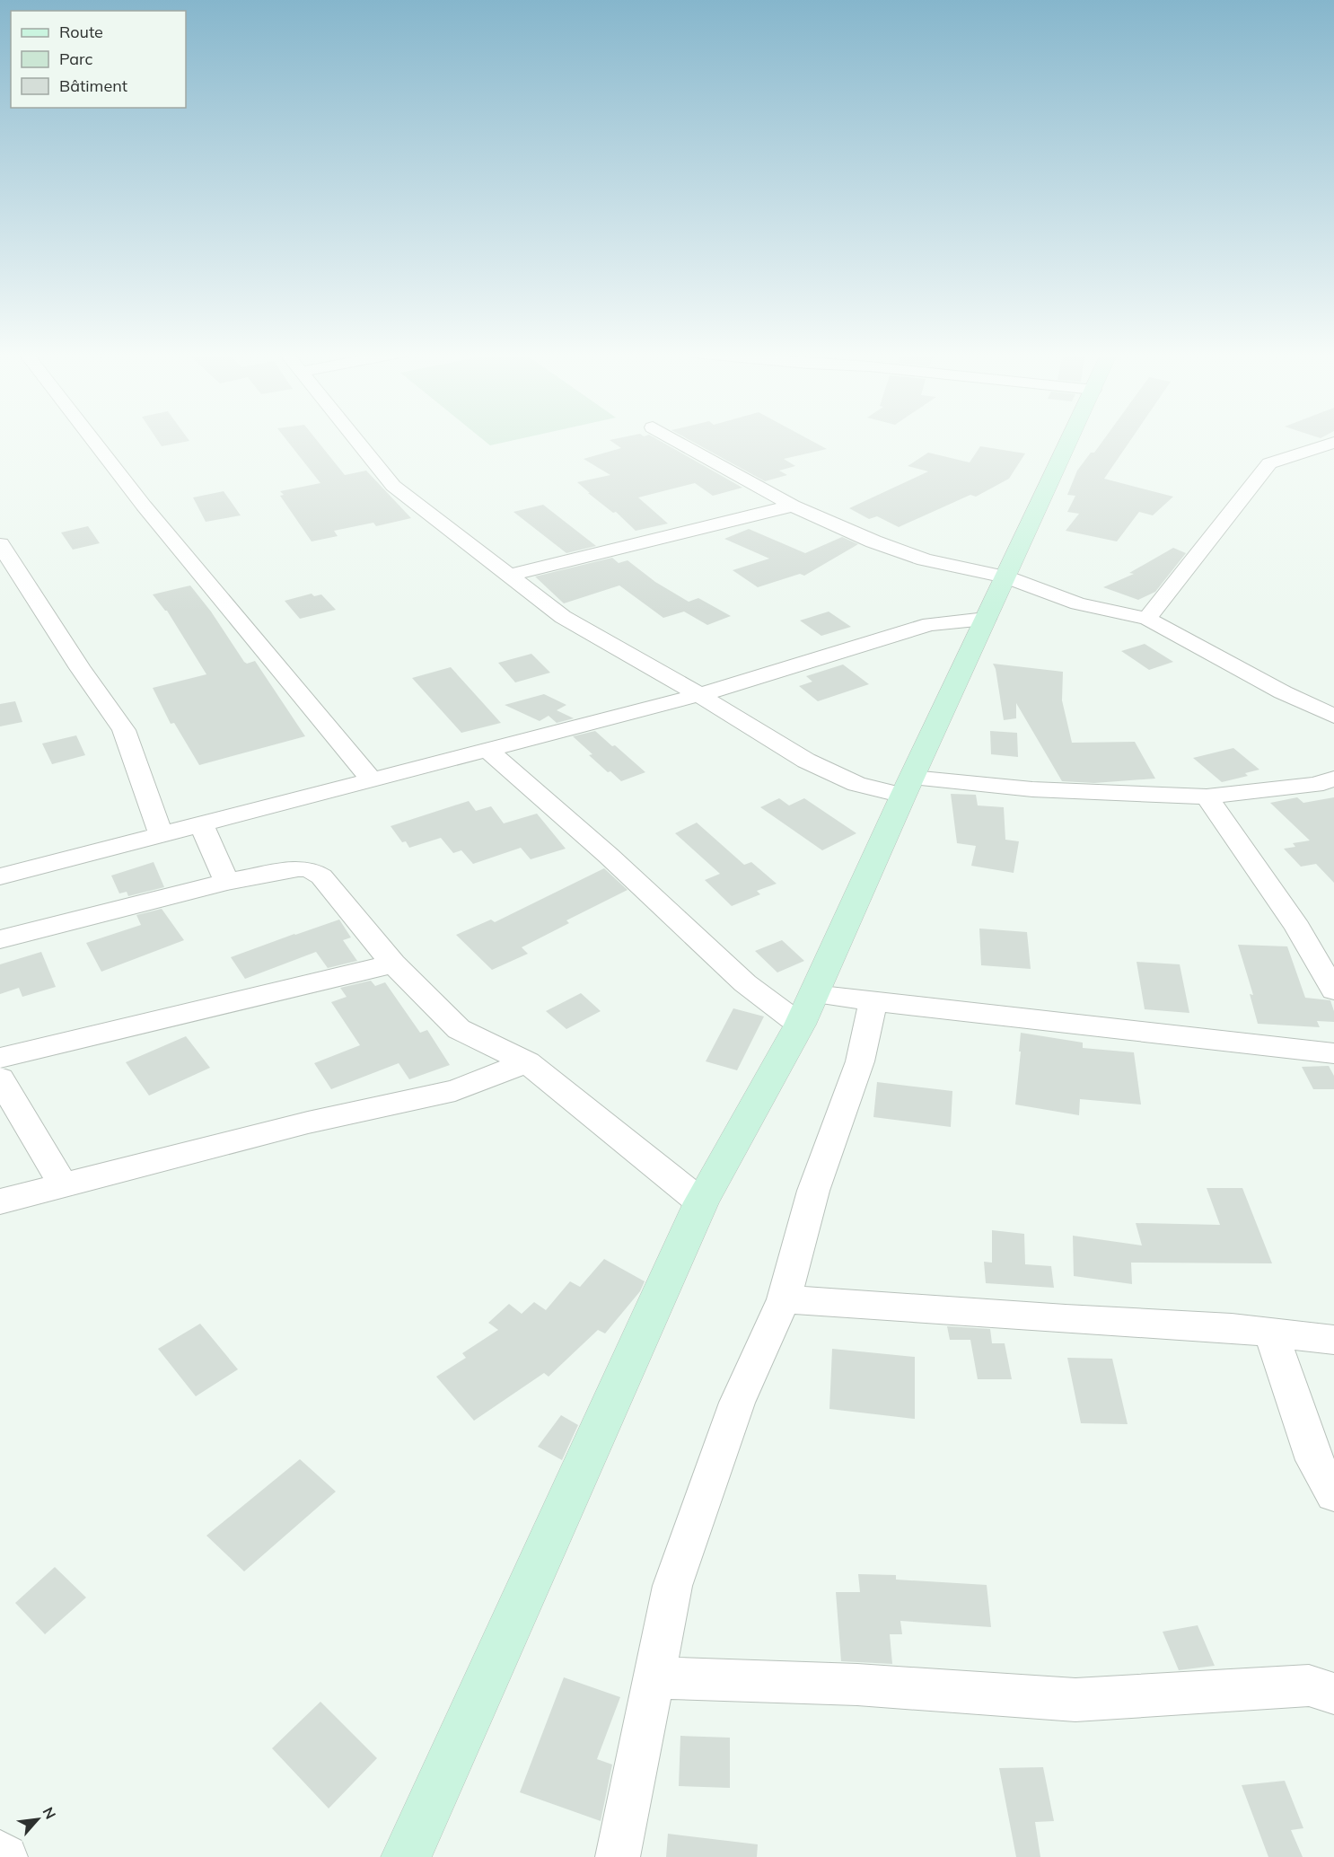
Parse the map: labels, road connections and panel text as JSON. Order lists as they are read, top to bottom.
{
  "legend": ["Route", "Parc", "Bâtiment"],
  "north": "top right"
}
